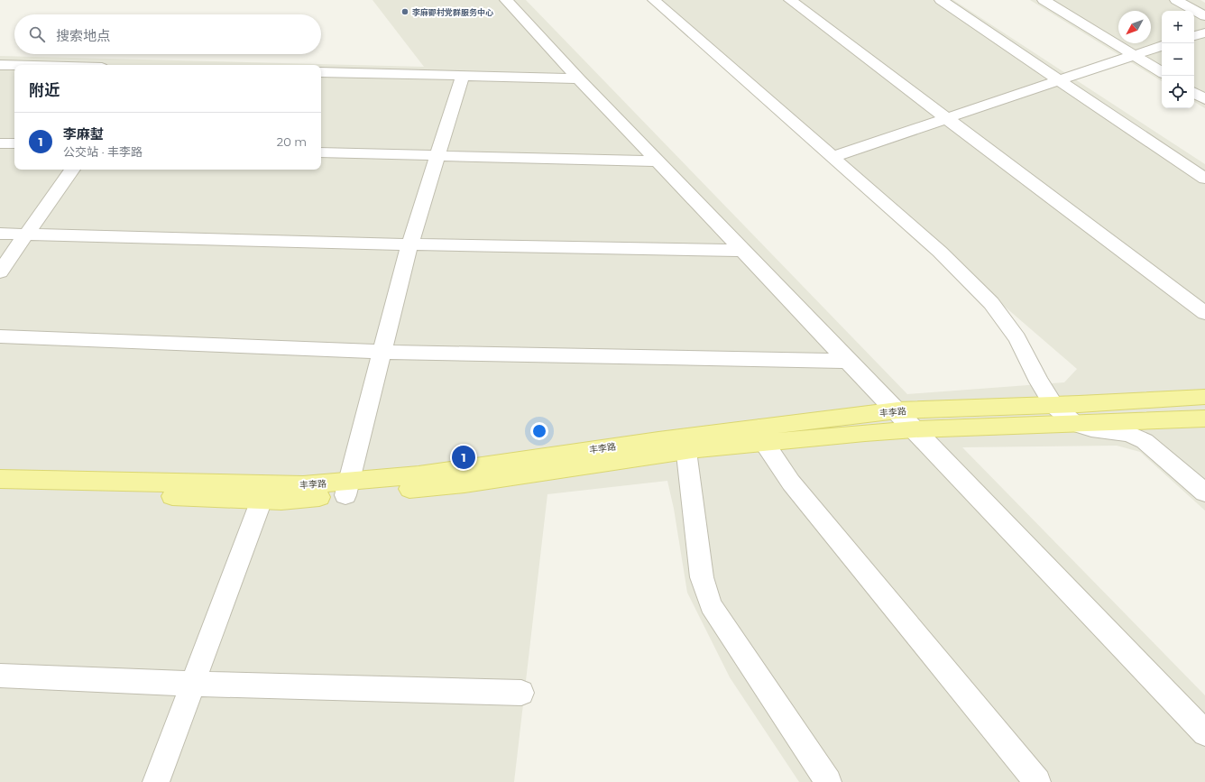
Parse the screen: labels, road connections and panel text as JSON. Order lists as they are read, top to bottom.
{
  "streets": {
    "main road": ["丰李路"]
  },
  "places": ["李麻𨟠村党群服务中心"],
  "north": "bottom left",
  "page": {
    "map_buttons": ["+", "−"],
    "search": "搜索地点",
    "heading": "附近",
    "list": [
      {
        "mark": "1",
        "name": "李麻堼",
        "note": "公交站 · 丰李路",
        "value": "20 m"
      }
    ],
    "pins": "1"
  }
}
